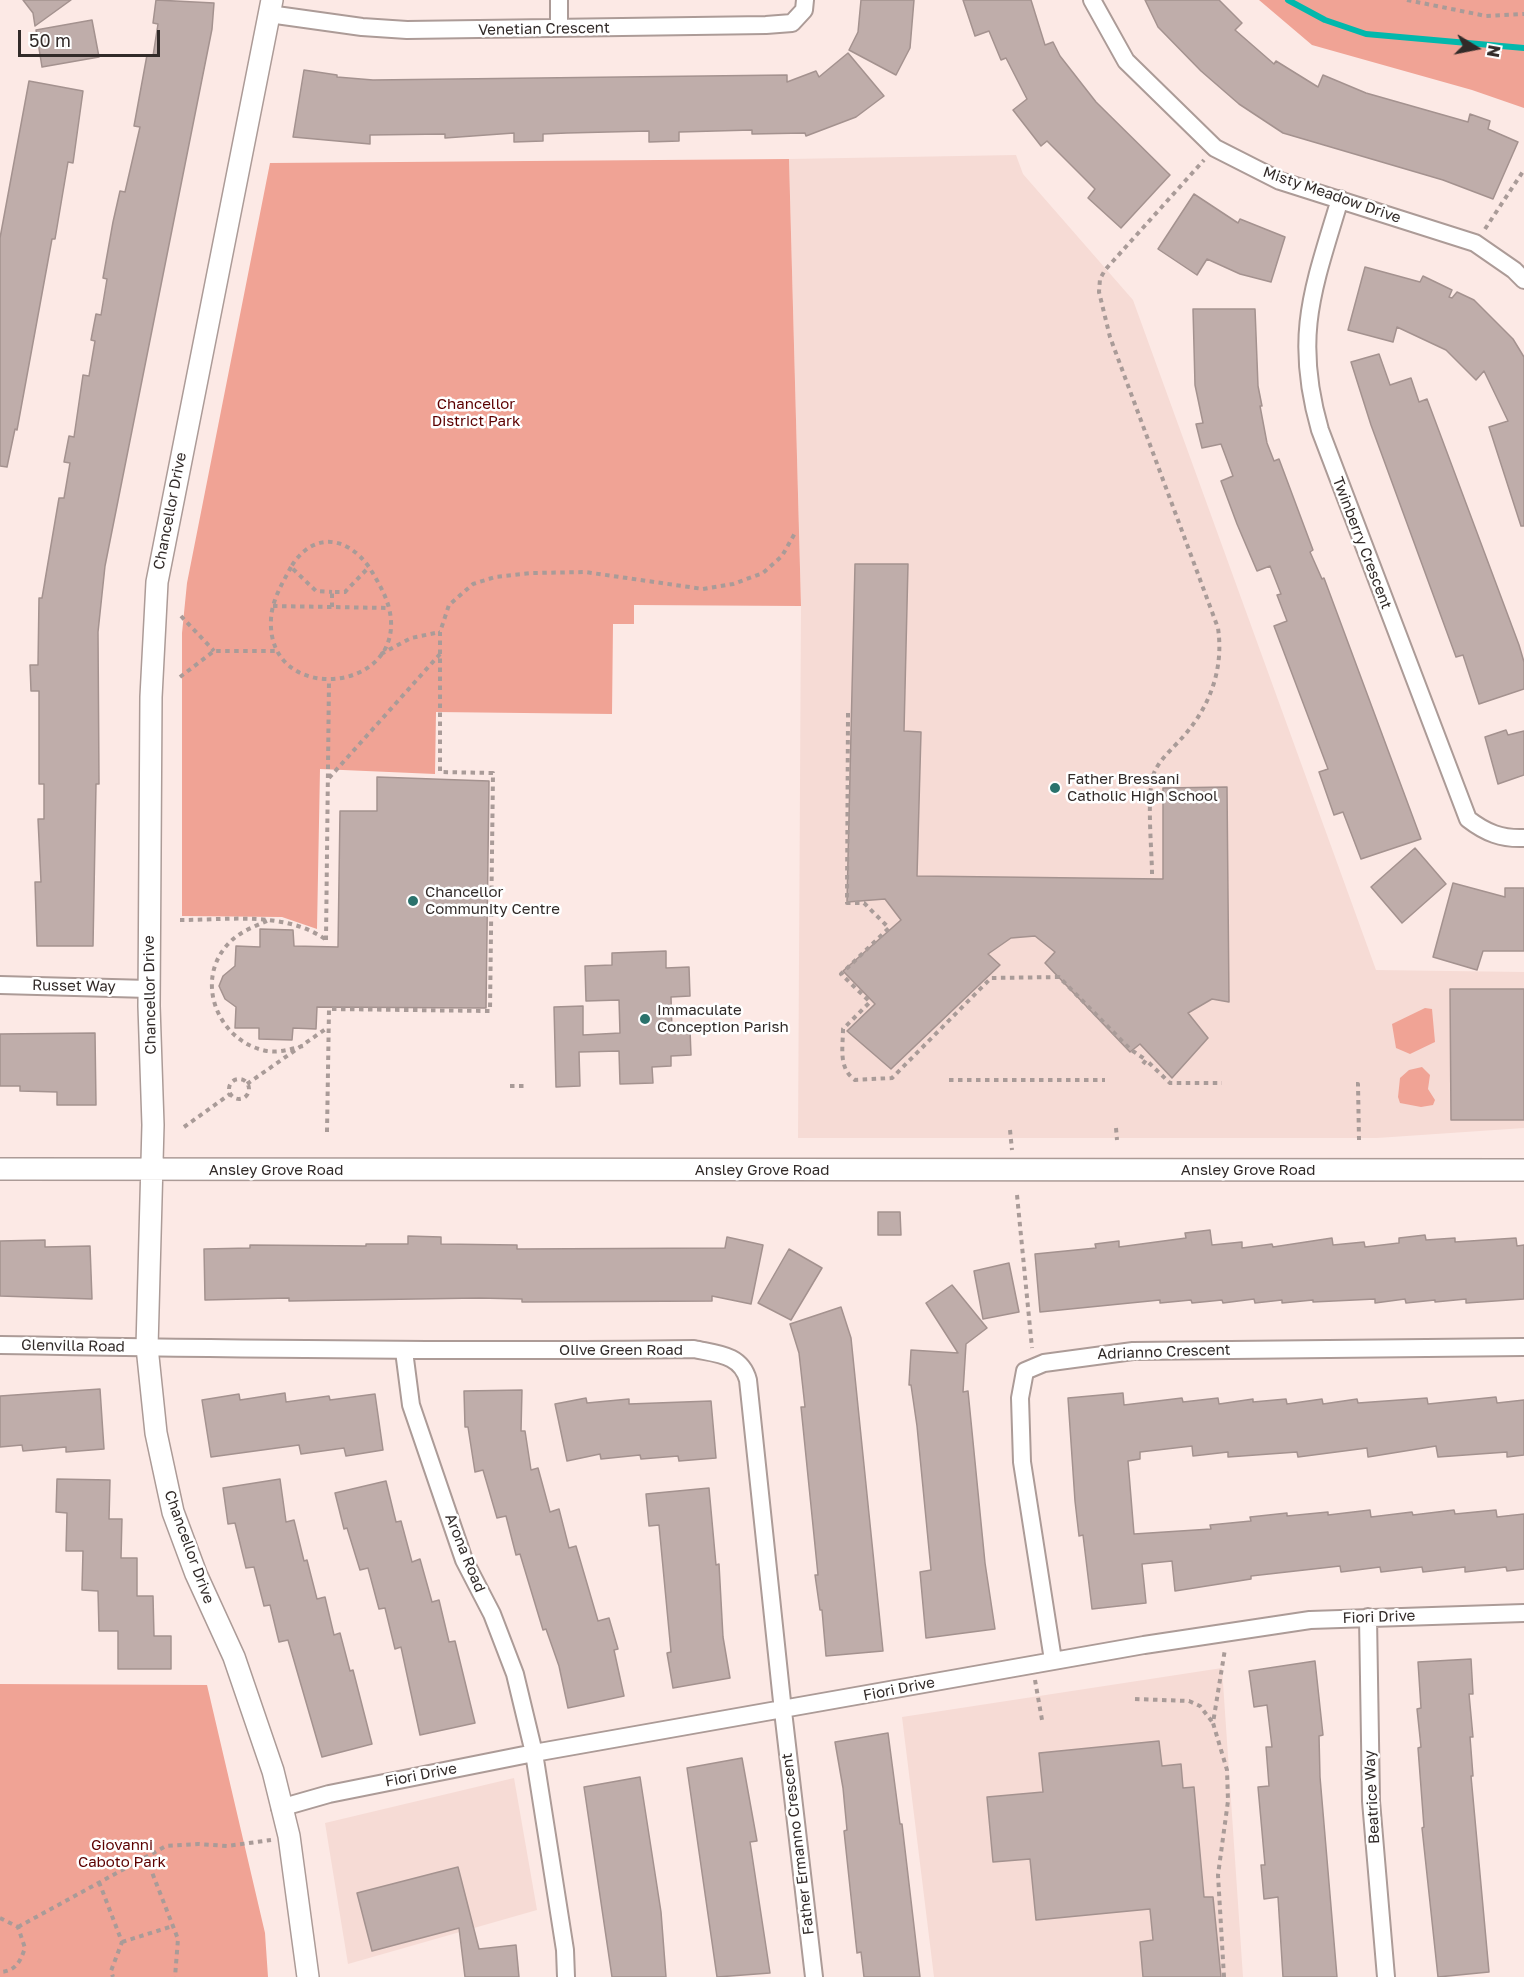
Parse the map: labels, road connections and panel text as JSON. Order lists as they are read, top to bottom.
{
  "streets": {
    "street": [
      "Venetian Crescent",
      "Misty Meadow Drive",
      "Chancellor Drive",
      "Twinberry Crescent",
      "Russet Way",
      "Ansley Grove Road",
      "Glenvilla Road",
      "Olive Green Road",
      "Adrianno Crescent",
      "Arona Road",
      "Fiori Drive",
      "Beatrice Way",
      "Father Ermanno Crescent"
    ]
  },
  "crossings": [
    ["Venetian Crescent", "Chancellor Drive"],
    ["Misty Meadow Drive", "Twinberry Crescent"],
    ["Chancellor Drive", "Russet Way"],
    ["Chancellor Drive", "Ansley Grove Road"],
    ["Chancellor Drive", "Glenvilla Road"],
    ["Chancellor Drive", "Olive Green Road"],
    ["Chancellor Drive", "Fiori Drive"],
    ["Glenvilla Road", "Olive Green Road"],
    ["Olive Green Road", "Arona Road"],
    ["Olive Green Road", "Fiori Drive"],
    ["Olive Green Road", "Father Ermanno Crescent"],
    ["Adrianno Crescent", "Fiori Drive"],
    ["Arona Road", "Fiori Drive"],
    ["Fiori Drive", "Beatrice Way"],
    ["Fiori Drive", "Father Ermanno Crescent"]
  ],
  "parks": ["Chancellor District Park", "Giovanni Caboto Park"],
  "places": ["Father Bressani Catholic High School", "Chancellor Community Centre", "Immaculate Conception Parish"],
  "scale_bar": "50 m",
  "north": "right"
}
